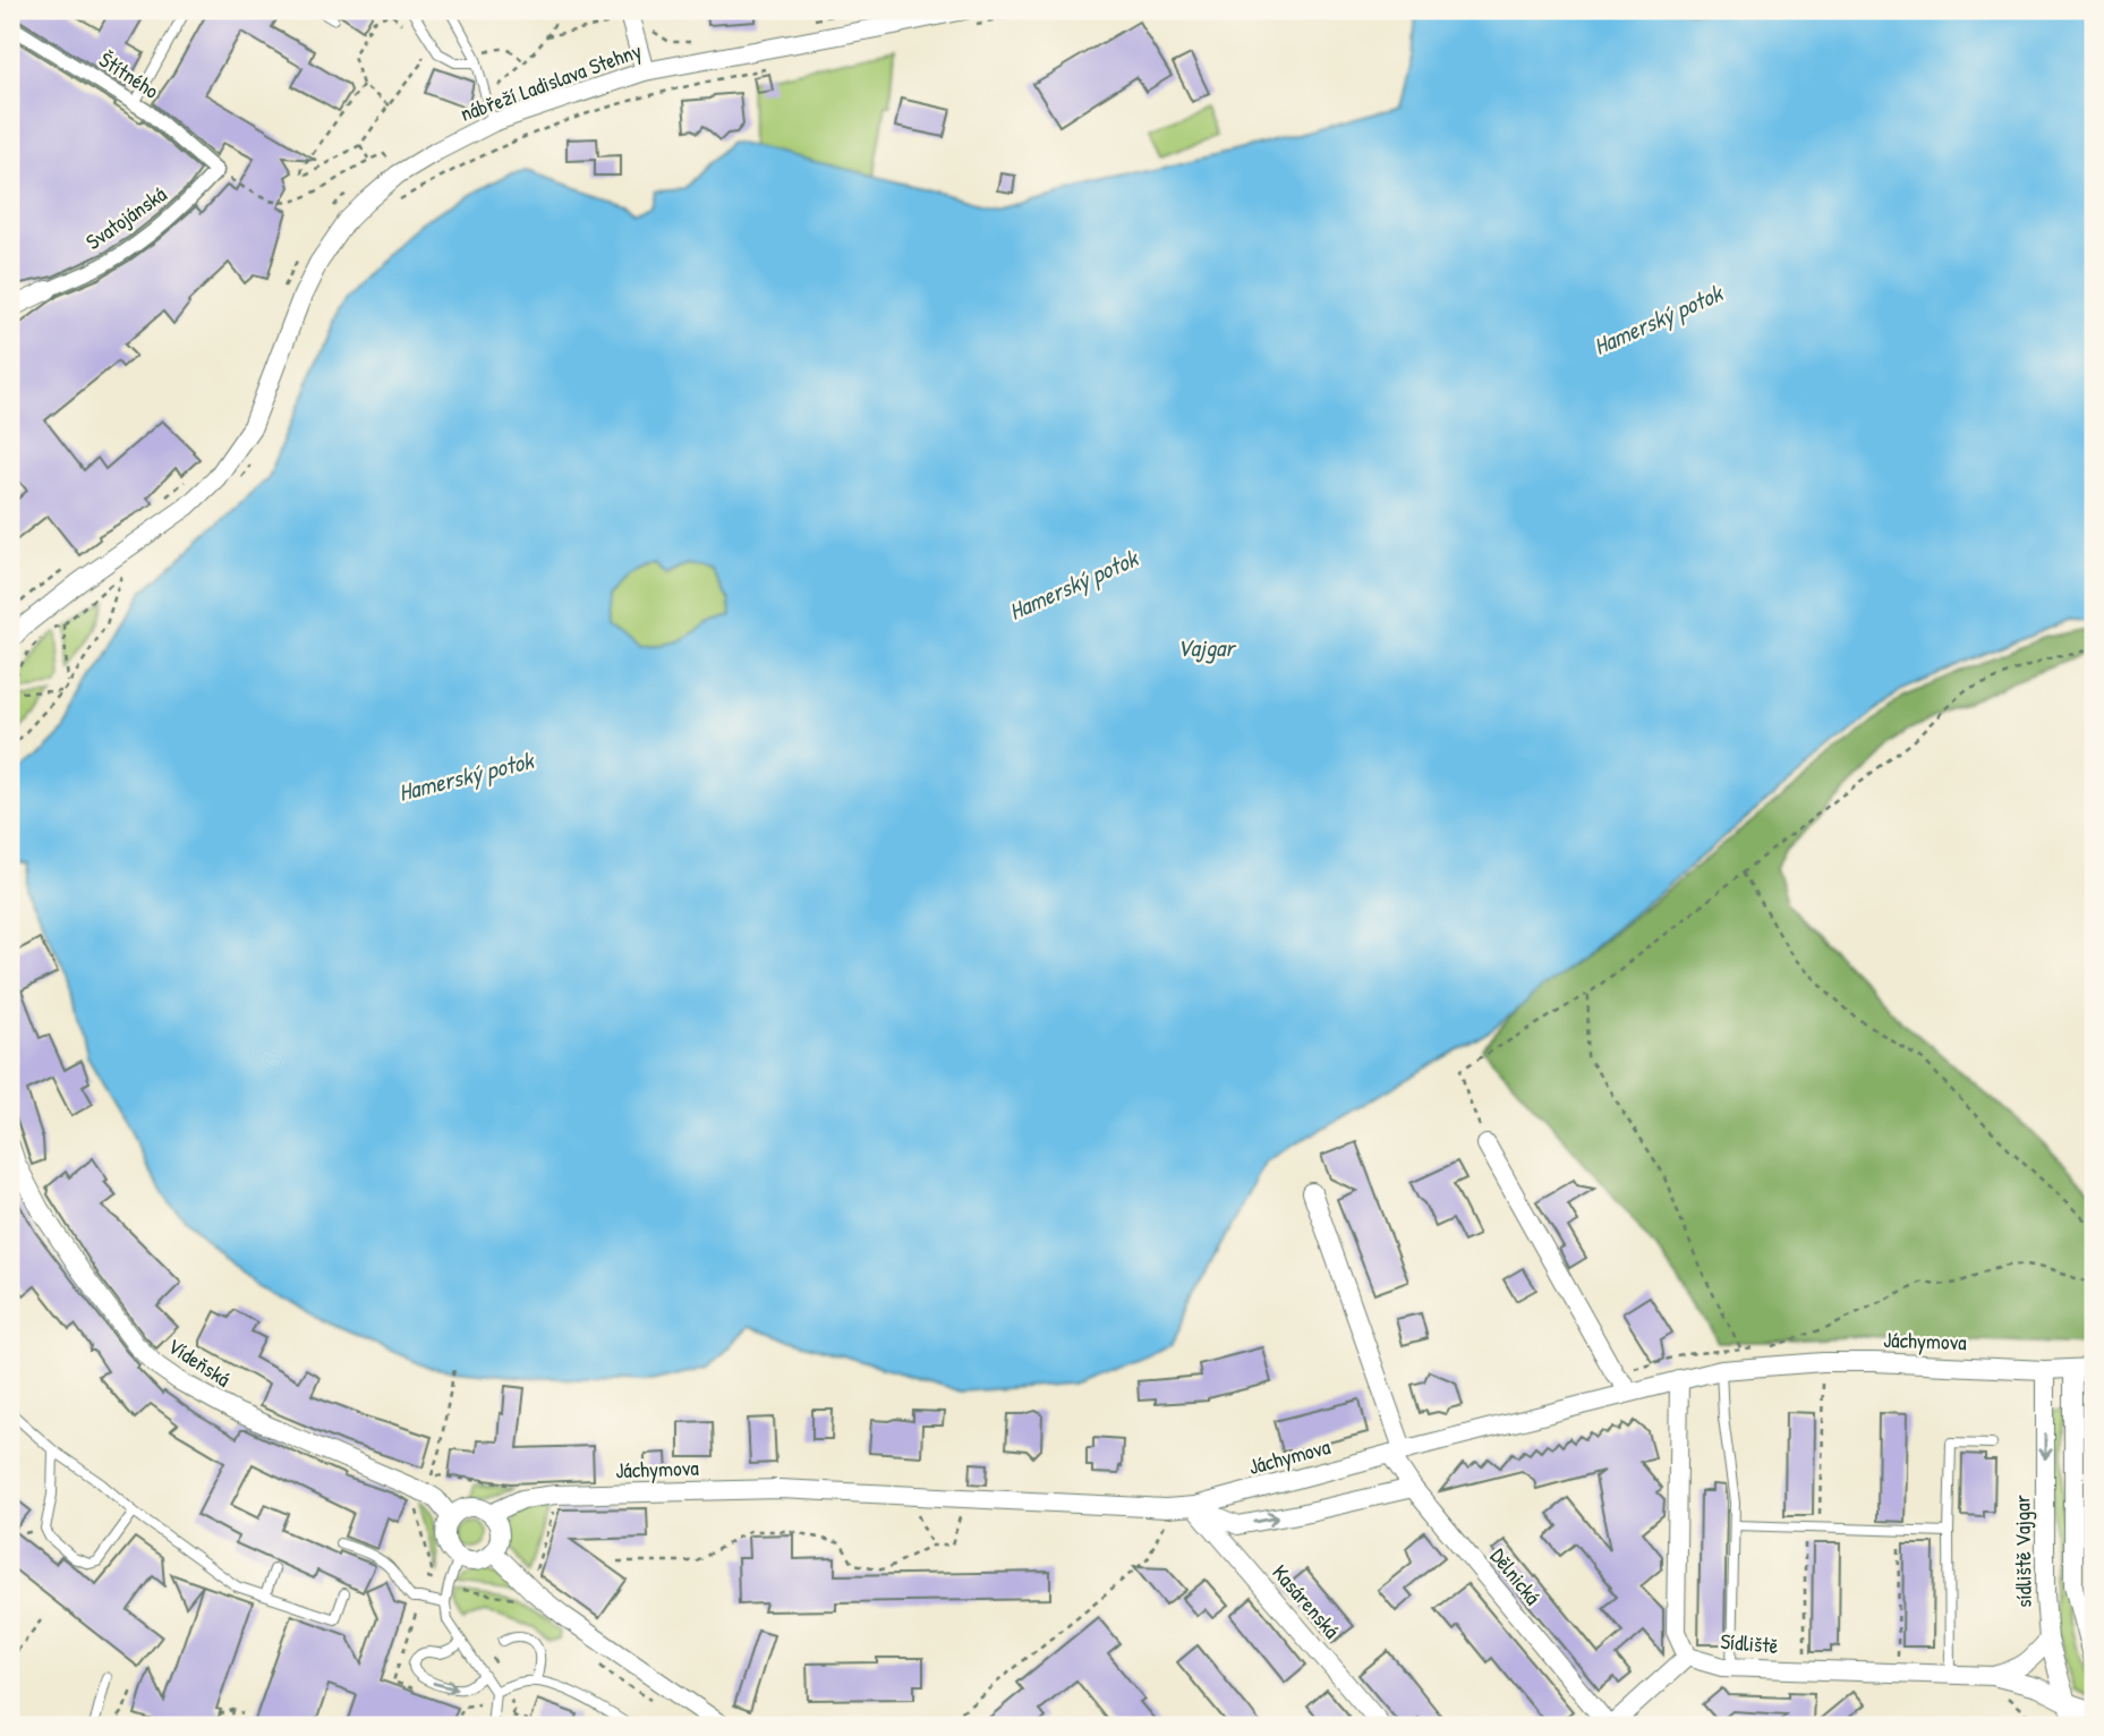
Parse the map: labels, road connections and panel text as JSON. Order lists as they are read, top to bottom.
{
  "streets": {
    "street": [
      "Štítného",
      "nábřeží Ladislava Stehny",
      "Svatojánská",
      "Jáchymova",
      "Vídeňská",
      "sídliště Vajgar",
      "Dělnická",
      "Kasárenská",
      "Sídliště"
    ]
  },
  "crossings": [
    ["Štítného", "Svatojánská"],
    ["Jáchymova", "Vídeňská"],
    ["Jáchymova", "sídliště Vajgar"],
    ["Jáchymova", "Dělnická"],
    ["Jáchymova", "Kasárenská"],
    ["Jáchymova", "Sídliště"],
    ["Dělnická", "Sídliště"]
  ],
  "water": ["Hamerský potok", "Vajgar"]
}
